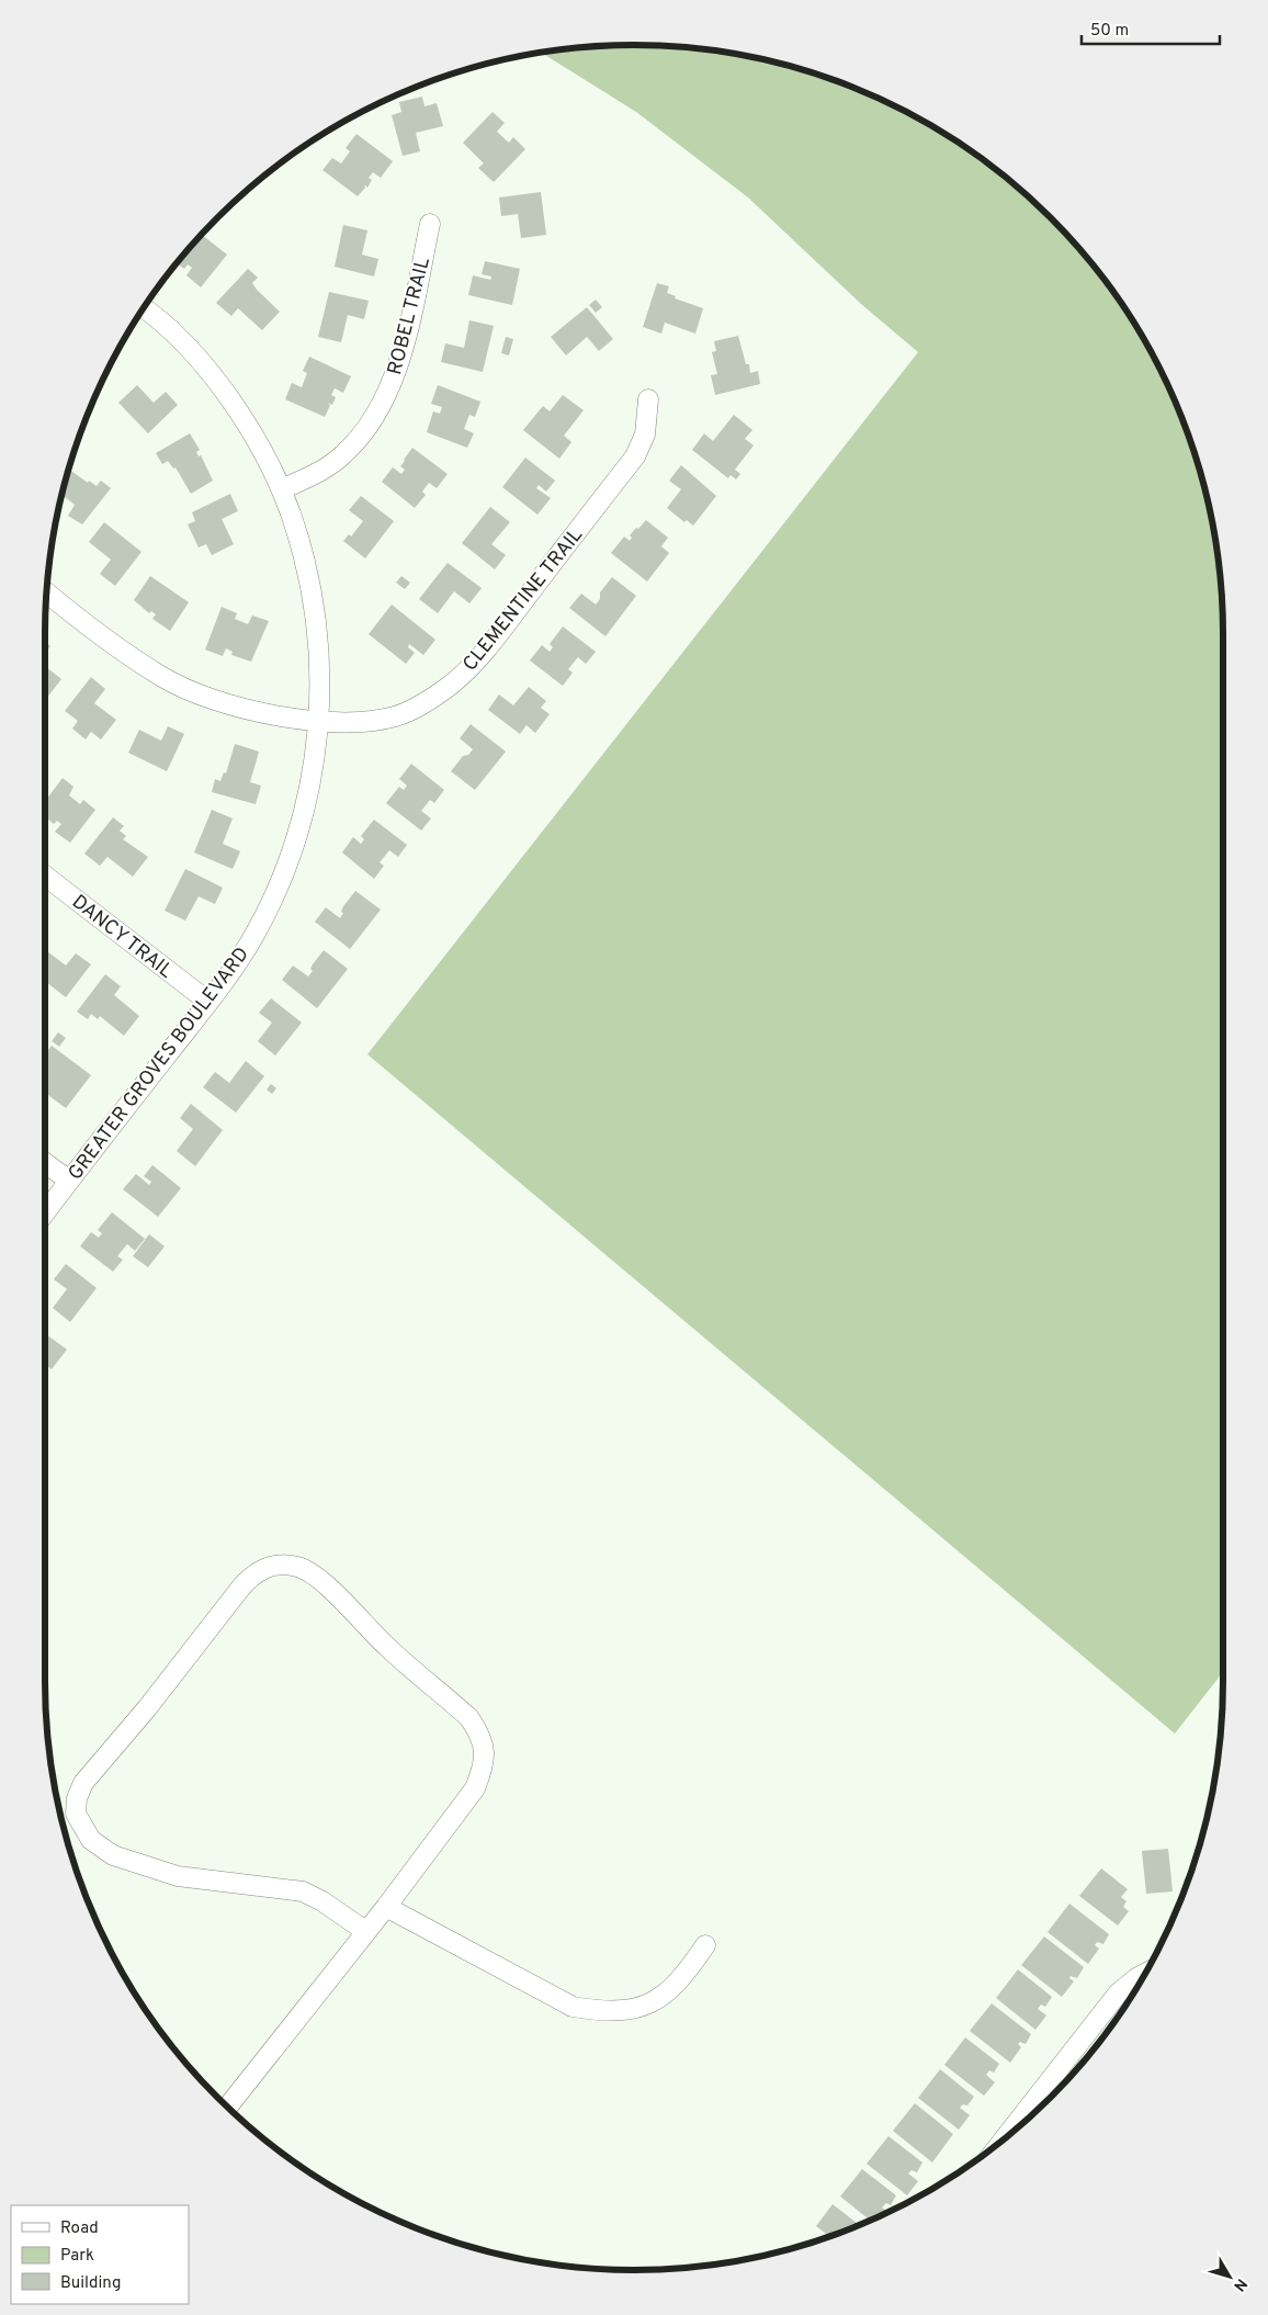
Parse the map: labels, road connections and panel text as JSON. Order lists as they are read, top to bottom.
{
  "streets": {
    "street": [
      "ROBEL TRAIL",
      "CLEMENTINE TRAIL",
      "DANCY TRAIL",
      "GREATER GROVES BOULEVARD"
    ]
  },
  "crossings": [
    ["ROBEL TRAIL", "GREATER GROVES BOULEVARD"],
    ["CLEMENTINE TRAIL", "GREATER GROVES BOULEVARD"],
    ["DANCY TRAIL", "GREATER GROVES BOULEVARD"]
  ],
  "legend": ["Road", "Park", "Building"],
  "scale_bar": "50 m",
  "north": "bottom right"
}
